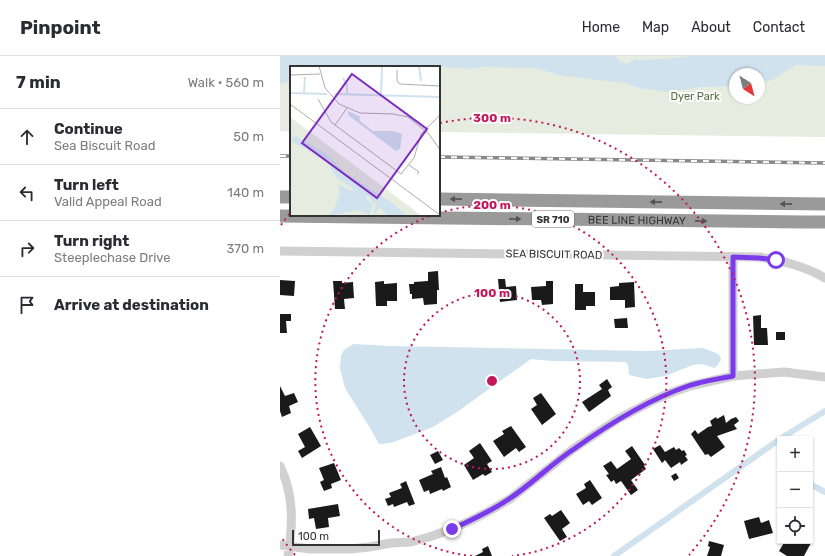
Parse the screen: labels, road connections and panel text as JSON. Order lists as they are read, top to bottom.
{
  "streets": {
    "highway": ["SR 710", "BEE LINE HIGHWAY"],
    "street": ["SEA BISCUIT ROAD"]
  },
  "parks": ["Dyer Park"],
  "scale_bar": "100 m",
  "north": "bottom right",
  "page": {
    "header": "Pinpoint",
    "nav": [
      "Home",
      "Map",
      "About",
      "Contact"
    ],
    "heading": ["7 min", "Walk · 560 m"],
    "list": [
      ["Continue", "Sea Biscuit Road", "50 m"],
      ["Turn left", "Valid Appeal Road", "140 m"],
      ["Turn right", "Steeplechase Drive", "370 m"],
      "Arrive at destination"
    ],
    "map_buttons": ["+", "−"],
    "scale": "100 m"
  },
  "rings": ["300 m", "200 m", "100 m"]
}
